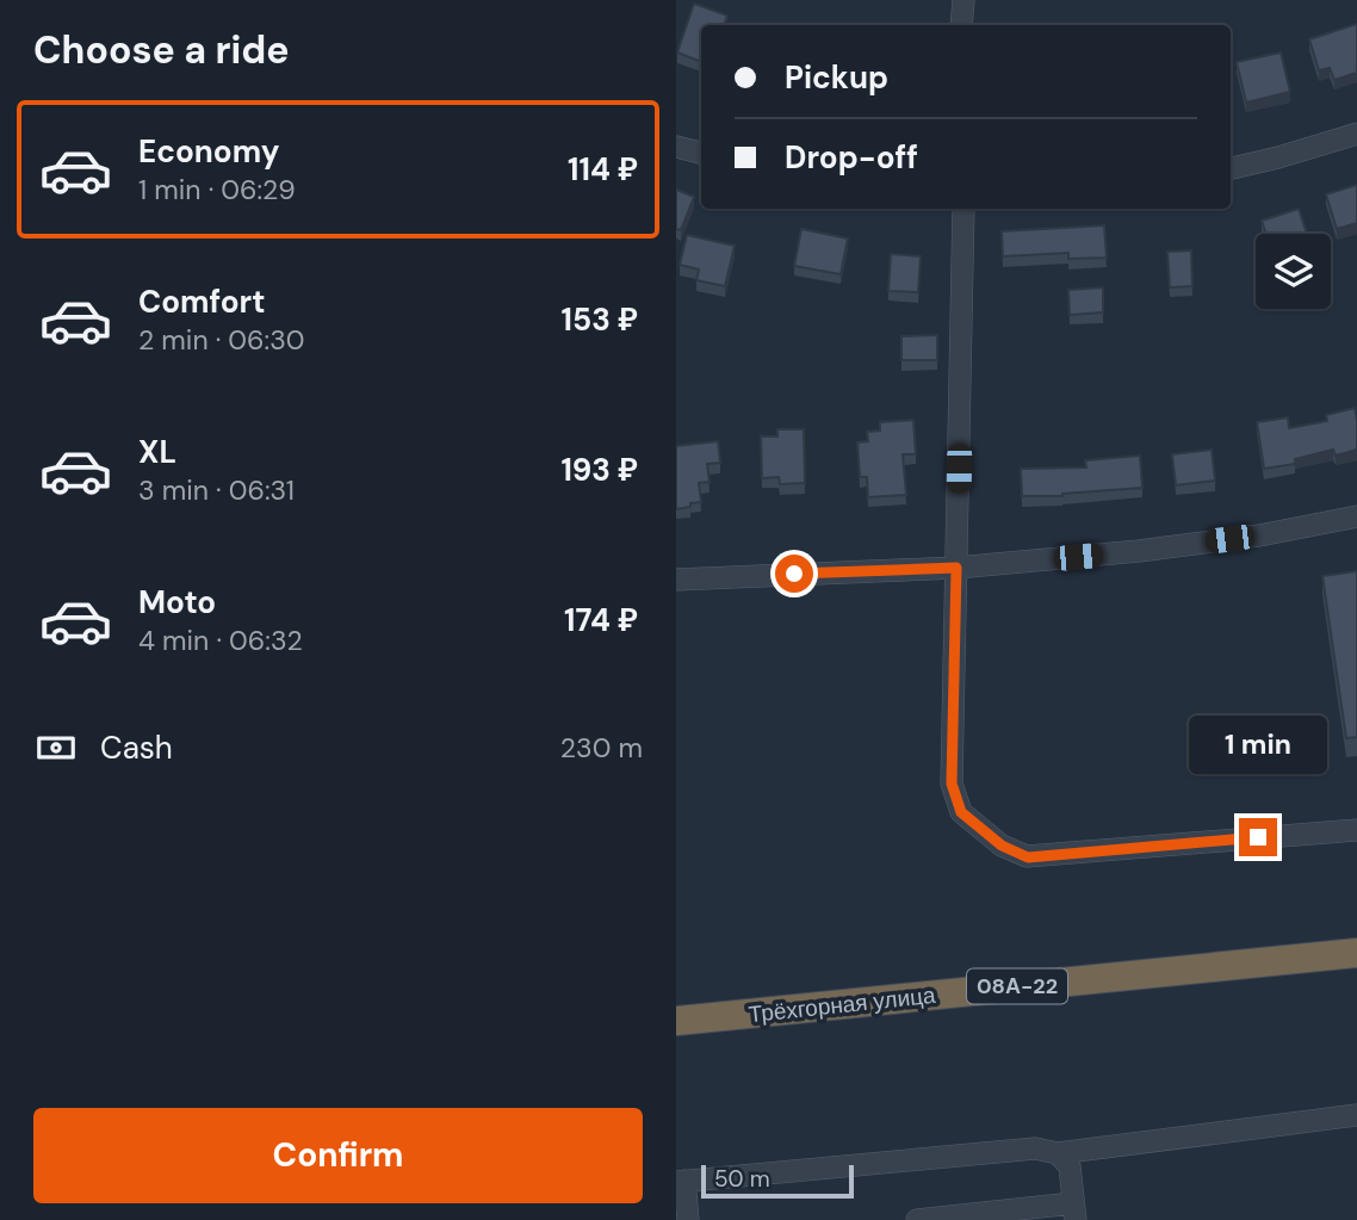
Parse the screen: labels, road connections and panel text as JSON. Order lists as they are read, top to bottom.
{
  "streets": {
    "highway": ["08А-22", "Трёхгорная улица"]
  },
  "scale_bar": "50 m",
  "page": {
    "heading": "Choose a ride",
    "banner": ["Pickup", "Drop-off"],
    "list": [
      {
        "name": "Economy",
        "note": "1 min · 06:29",
        "value": "114 ₽"
      },
      {
        "name": "Comfort",
        "note": "2 min · 06:30",
        "value": "153 ₽"
      },
      {
        "name": "XL",
        "note": "3 min · 06:31",
        "value": "193 ₽"
      },
      {
        "name": "Moto",
        "note": "4 min · 06:32",
        "value": "174 ₽"
      }
    ],
    "pay": ["Cash", "230 m"],
    "bubble": "1 min",
    "buttons": "Confirm",
    "scale": "50 m"
  }
}
